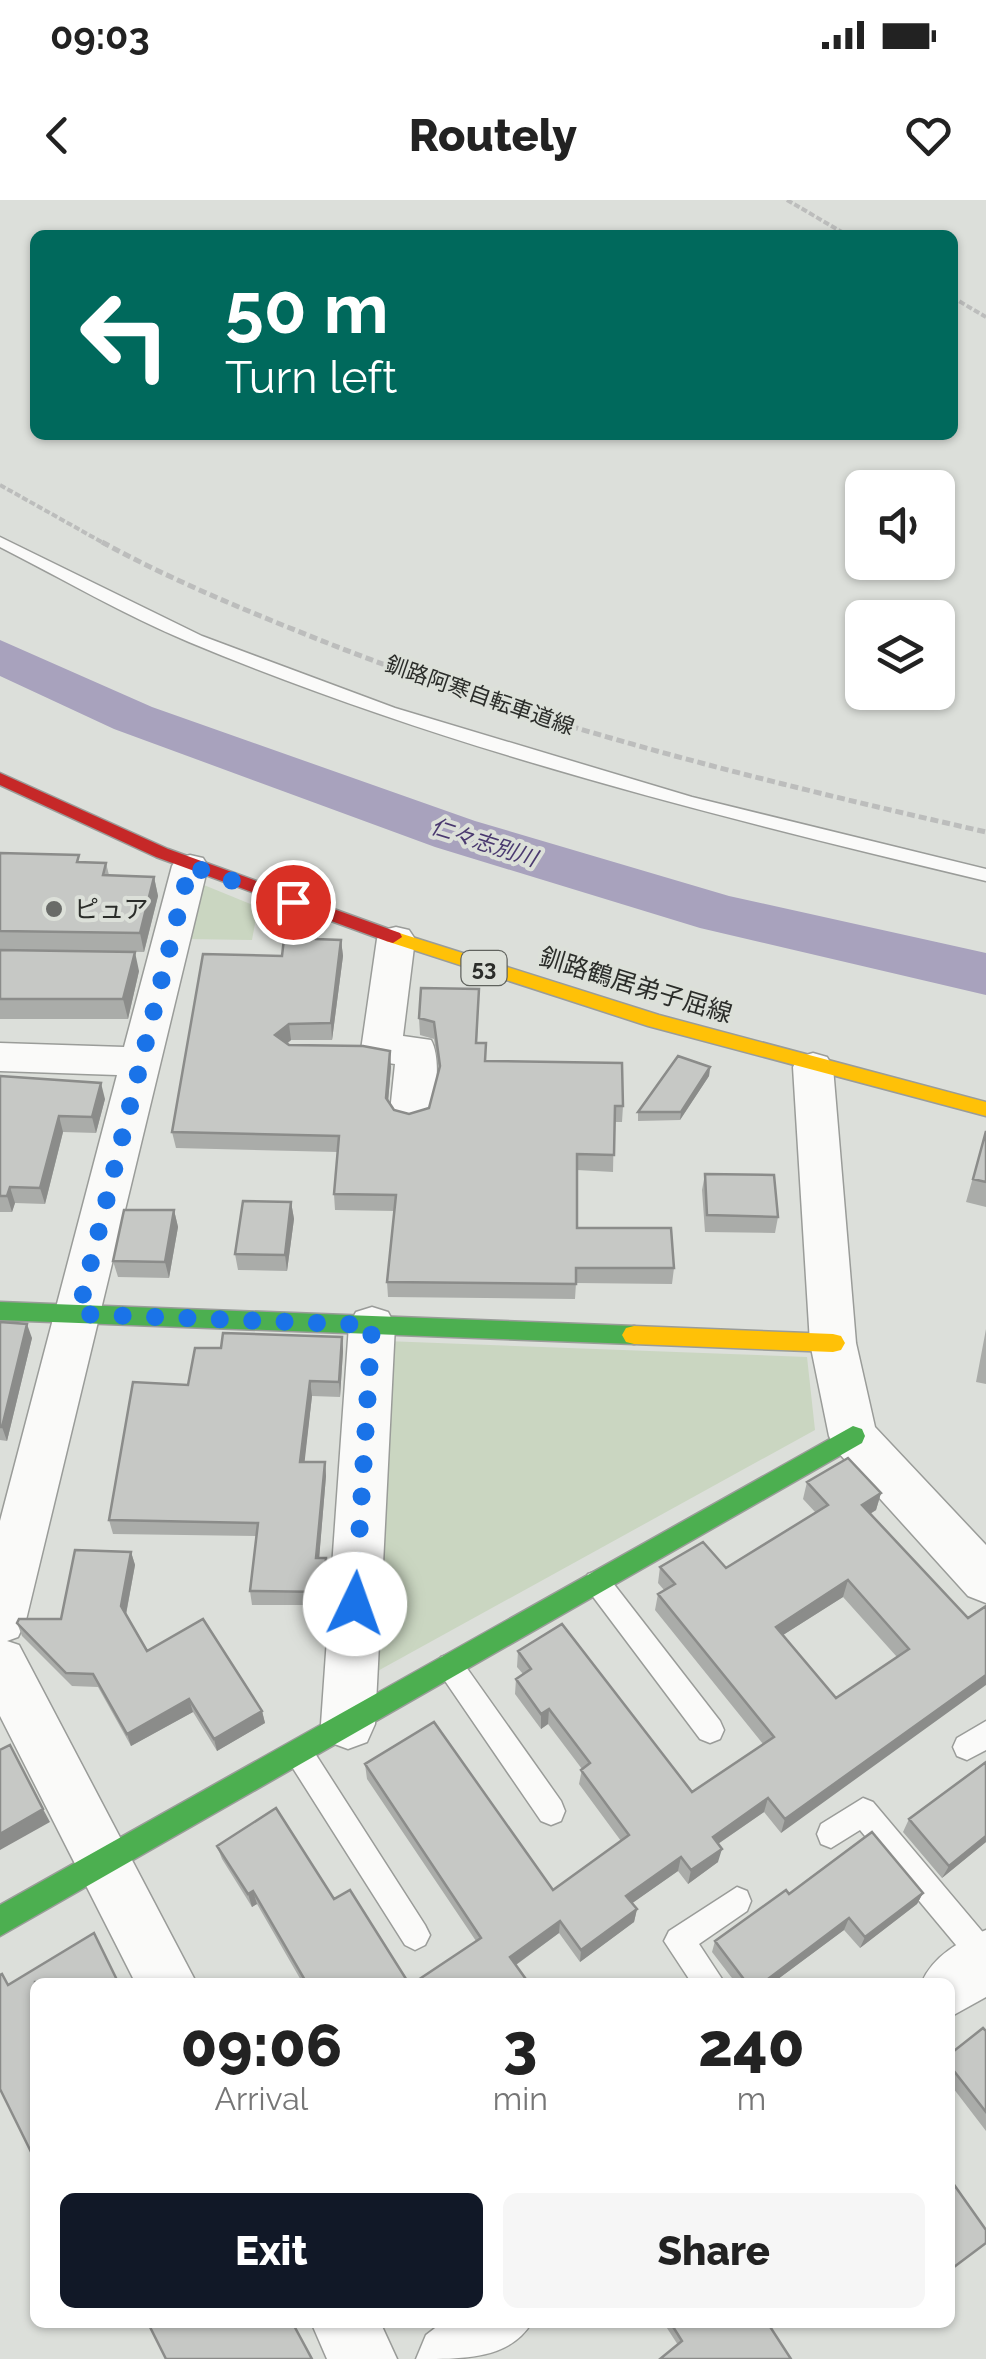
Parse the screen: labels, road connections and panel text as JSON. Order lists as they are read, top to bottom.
{
  "streets": {
    "street": ["53", "釧路鶴居弟子屈線"],
    "path": ["釧路阿寒自転車道線"]
  },
  "water": ["仁々志別川"],
  "places": ["ピュア"],
  "page": {
    "status": "09:03",
    "header": "Routely",
    "turn": ["50 m", "Turn left"],
    "eta": [
      "09:06",
      "Arrival",
      "3",
      "min",
      "240",
      "m"
    ],
    "buttons": ["Exit", "Share"]
  }
}
